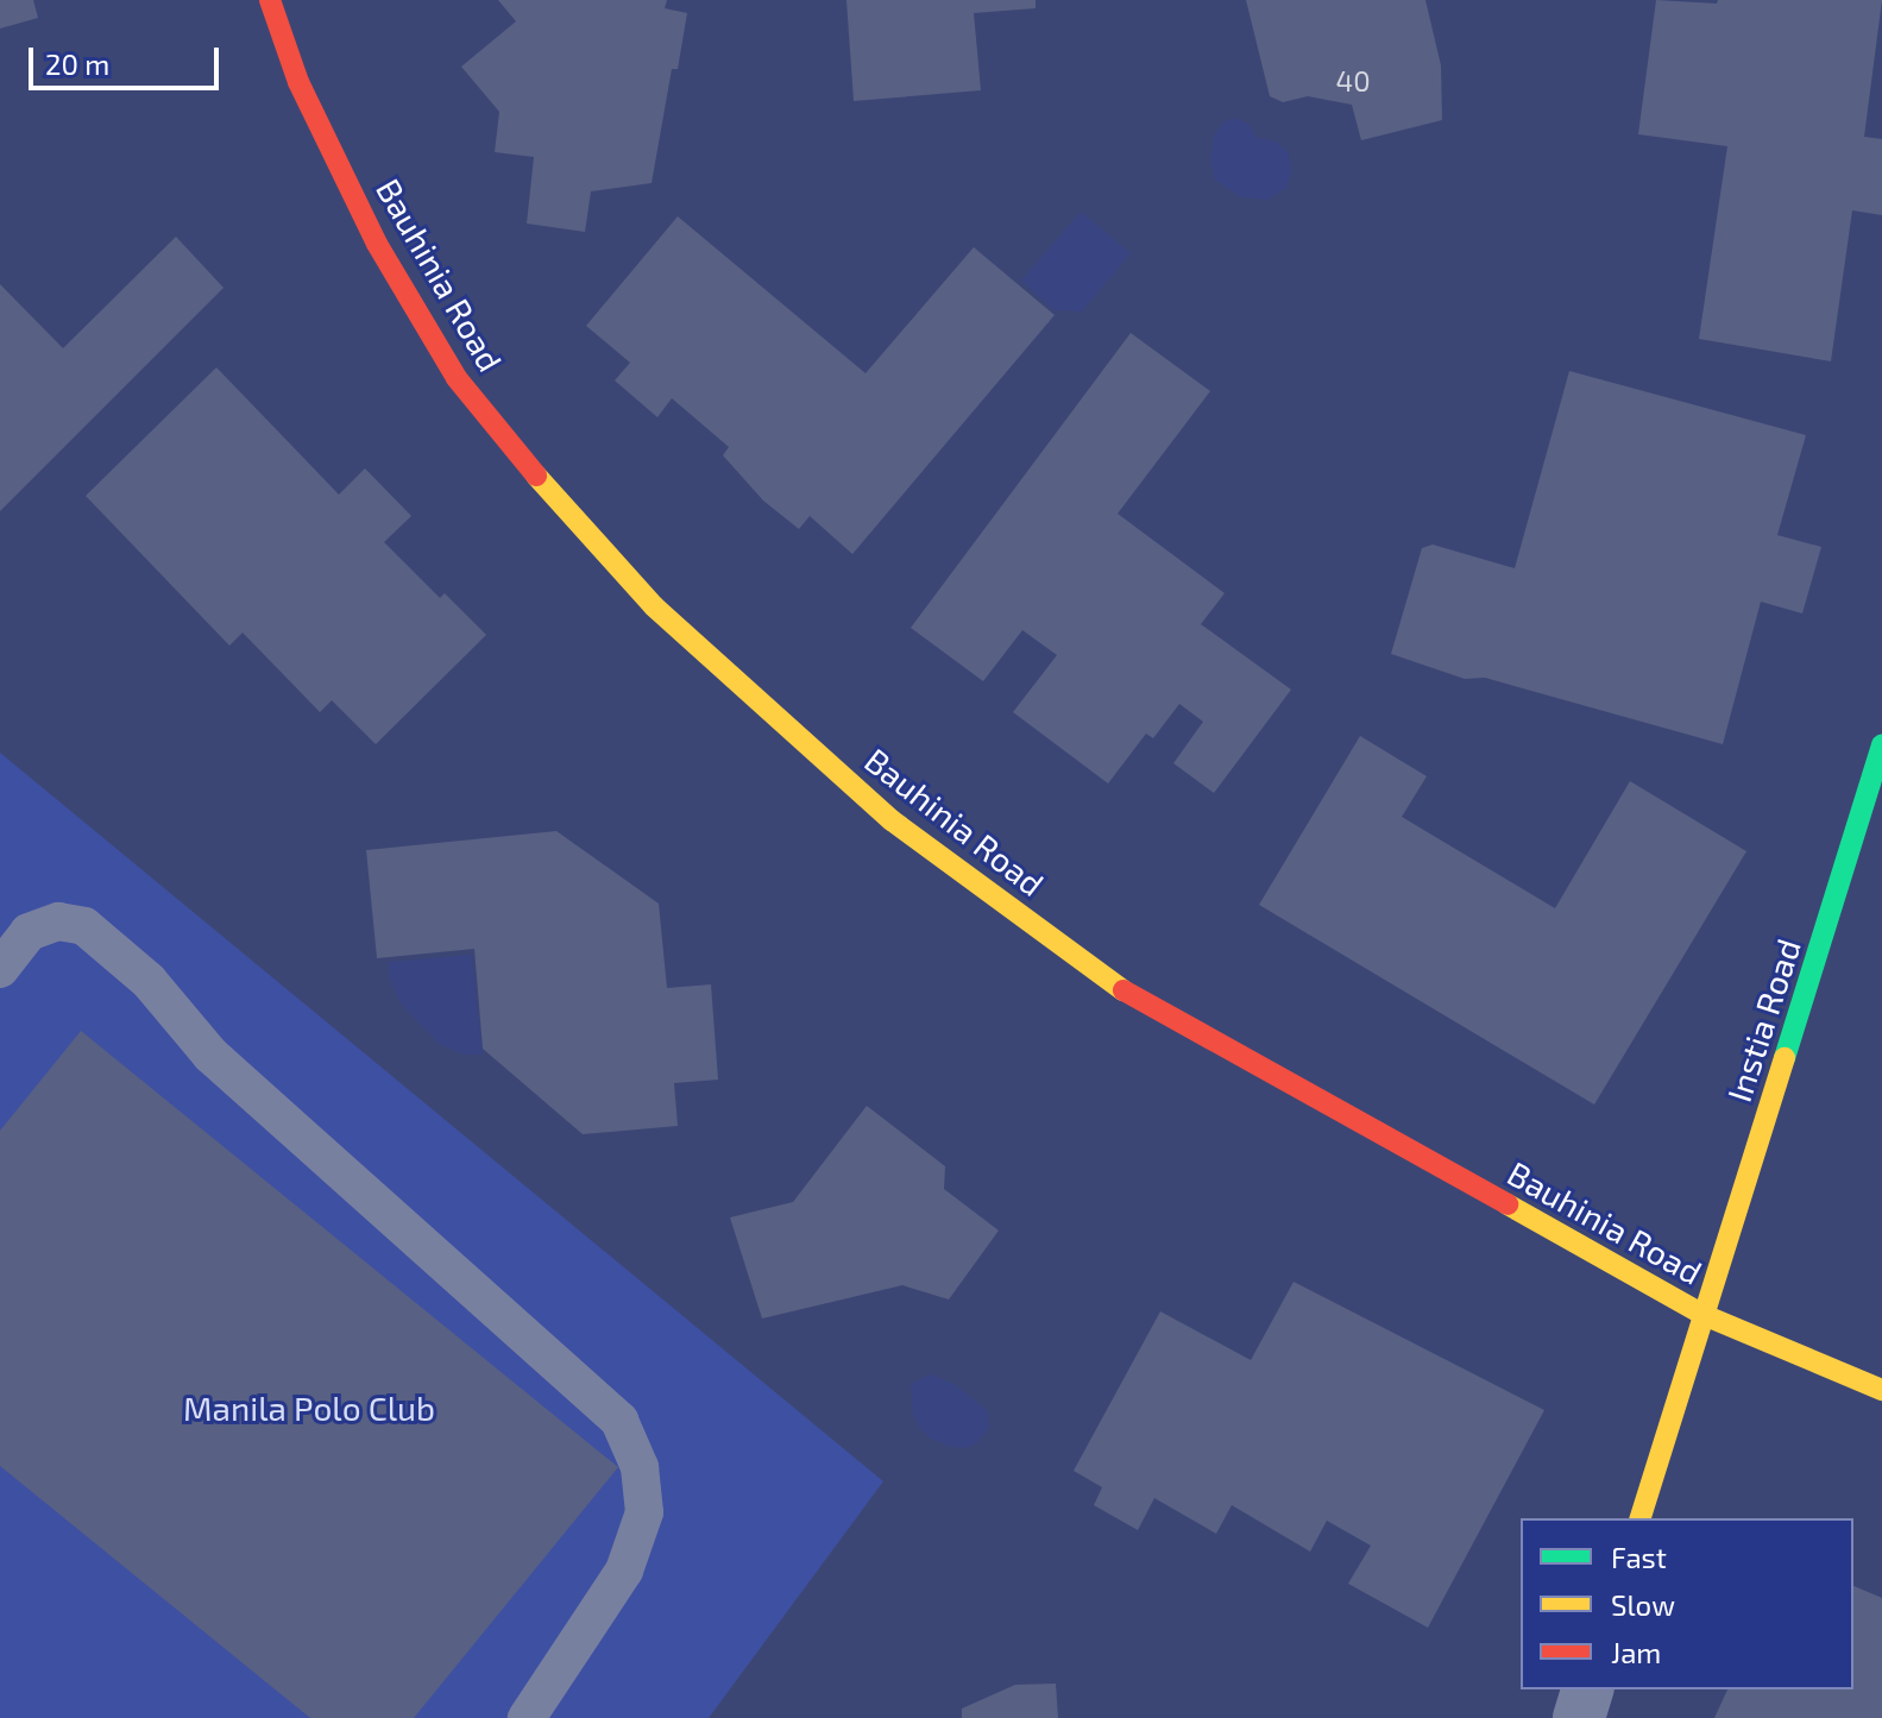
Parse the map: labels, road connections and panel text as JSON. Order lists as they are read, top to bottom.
{
  "streets": {
    "street": ["Bauhinia Road", "Instia Road"]
  },
  "crossings": [
    ["Bauhinia Road", "Instia Road"]
  ],
  "parks": ["Manila Polo Club"],
  "house_numbers": ["40"],
  "legend": ["Fast", "Slow", "Jam"],
  "scale_bar": "20 m"
}
